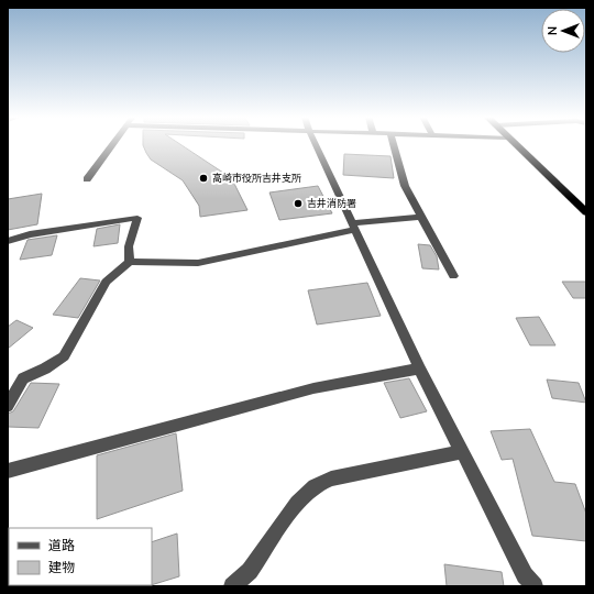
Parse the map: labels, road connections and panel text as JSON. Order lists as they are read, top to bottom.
{
  "places": ["高崎市役所吉井支所", "吉井消防署"],
  "legend": ["道路", "建物"],
  "north": "left"
}
